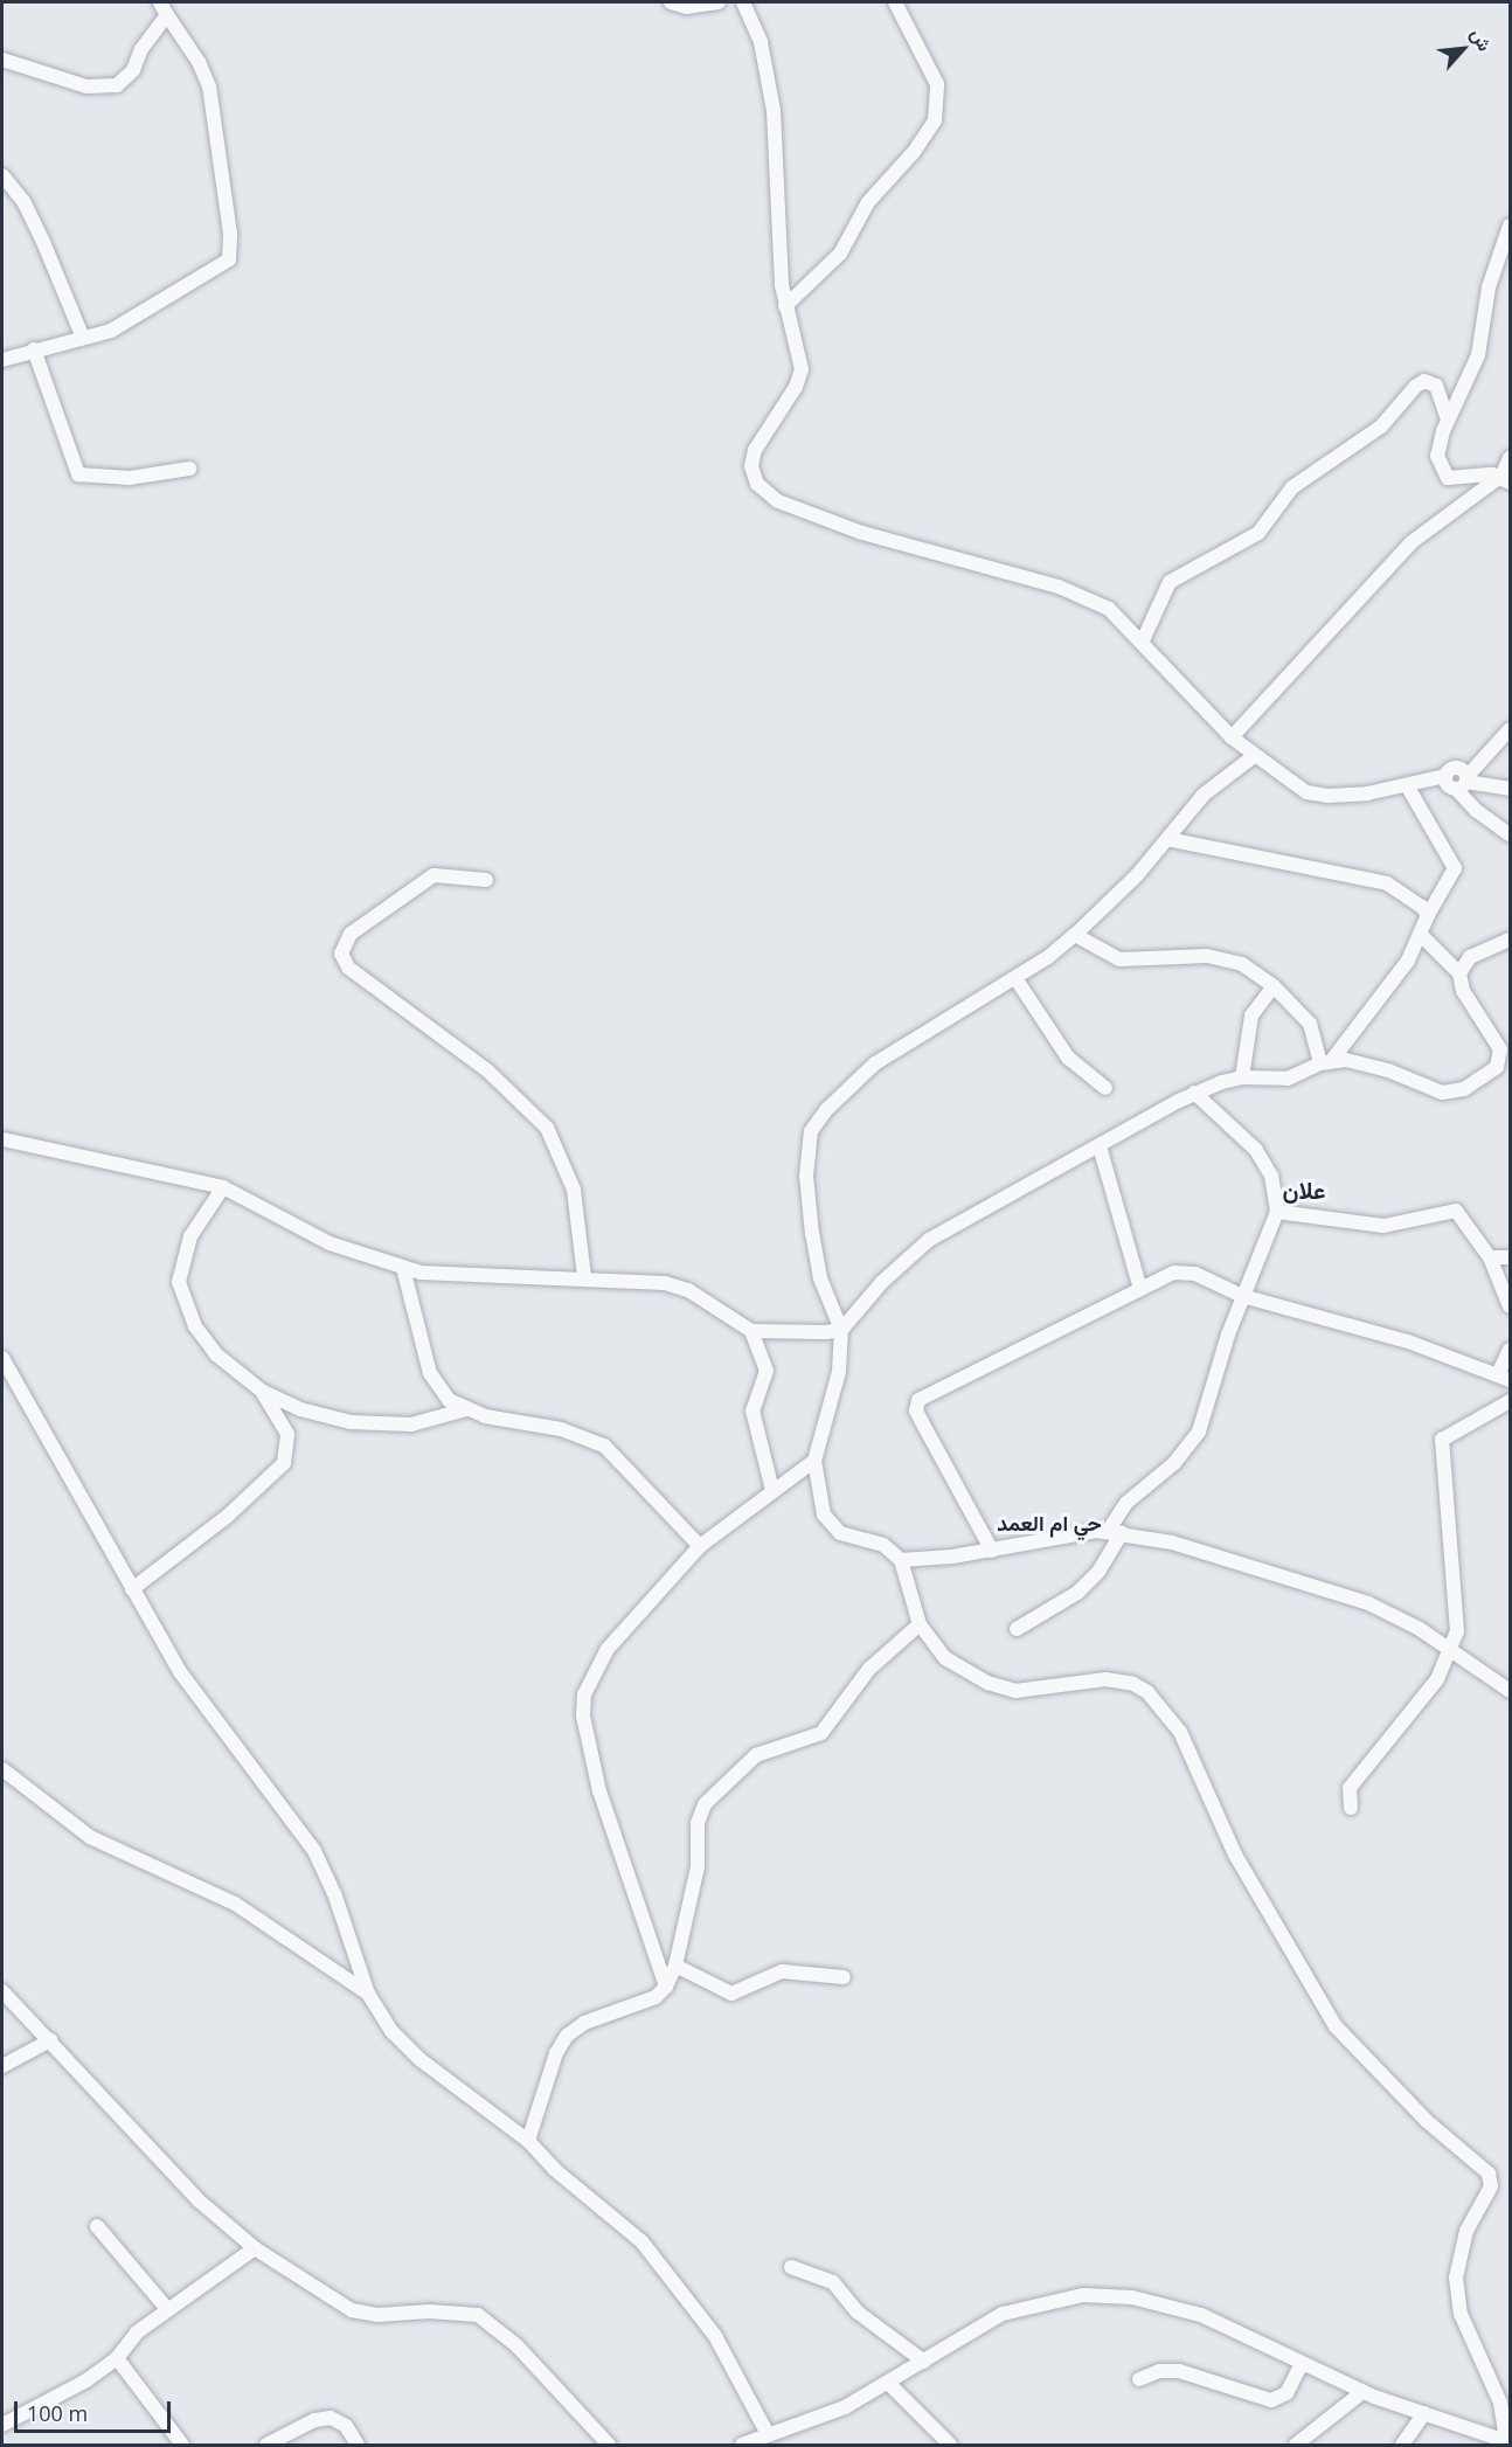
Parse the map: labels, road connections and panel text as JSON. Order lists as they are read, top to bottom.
{
  "districts": ["علان", "حي ام العمد"],
  "scale_bar": "100 m",
  "north": "top right"
}
